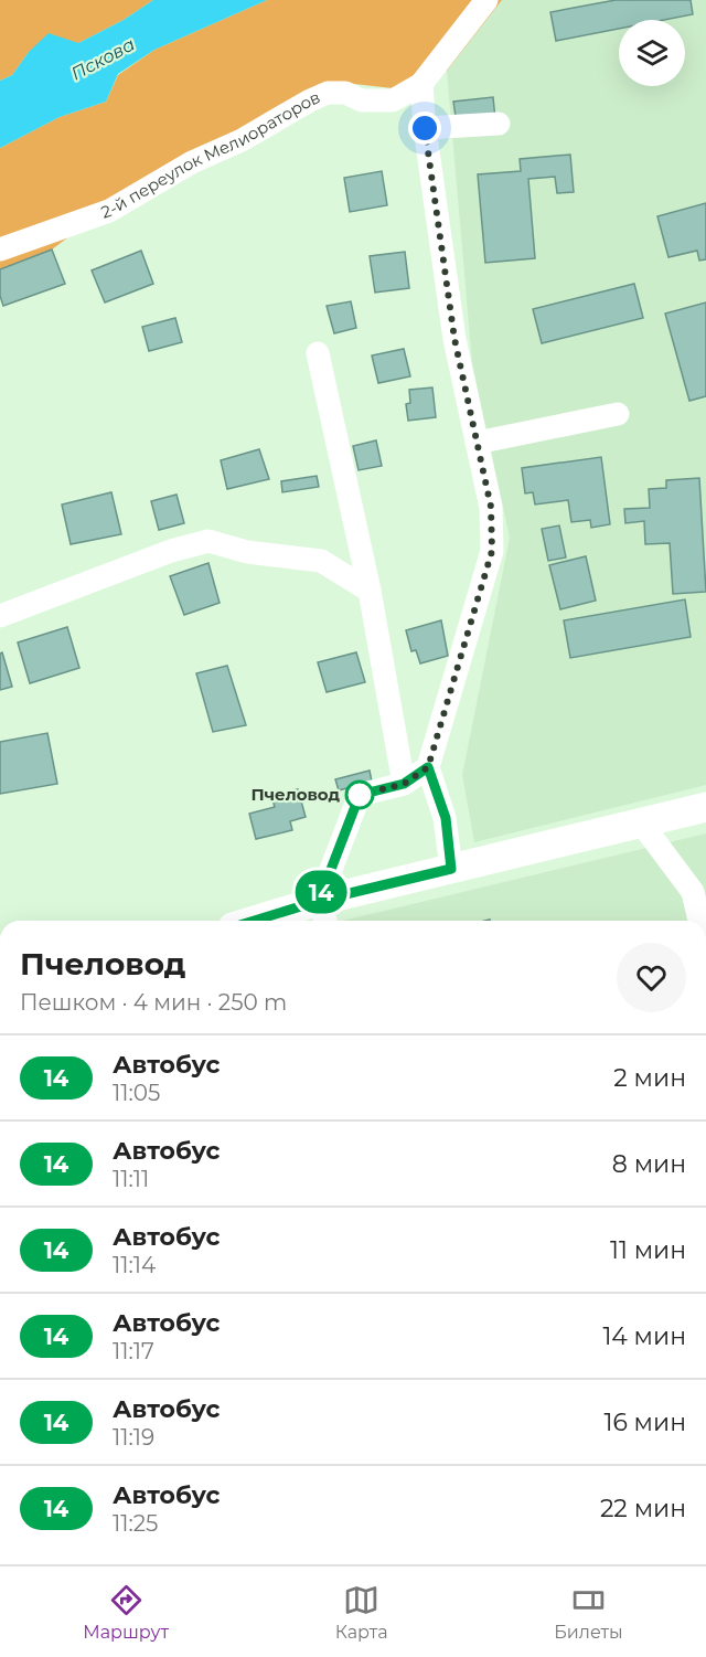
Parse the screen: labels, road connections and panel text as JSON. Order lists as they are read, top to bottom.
{
  "streets": {
    "street": ["2-й переулок Мелиораторов"]
  },
  "water": ["Пскова"],
  "places": ["Пчеловод"],
  "lines": ["bus line 14"],
  "page": {
    "on_map": "14",
    "heading": ["Пчеловод", "Пешком · 4 мин · 250 m"],
    "list": [
      {
        "mark": "14",
        "name": "Автобус",
        "note": "11:05",
        "value": "2 мин"
      },
      {
        "mark": "14",
        "name": "Автобус",
        "note": "11:11",
        "value": "8 мин"
      },
      {
        "mark": "14",
        "name": "Автобус",
        "note": "11:14",
        "value": "11 мин"
      },
      {
        "mark": "14",
        "name": "Автобус",
        "note": "11:17",
        "value": "14 мин"
      },
      {
        "mark": "14",
        "name": "Автобус",
        "note": "11:19",
        "value": "16 мин"
      },
      {
        "mark": "14",
        "name": "Автобус",
        "note": "11:25",
        "value": "22 мин"
      }
    ],
    "tabs": ["Маршрут", "Карта", "Билеты"]
  }
}
